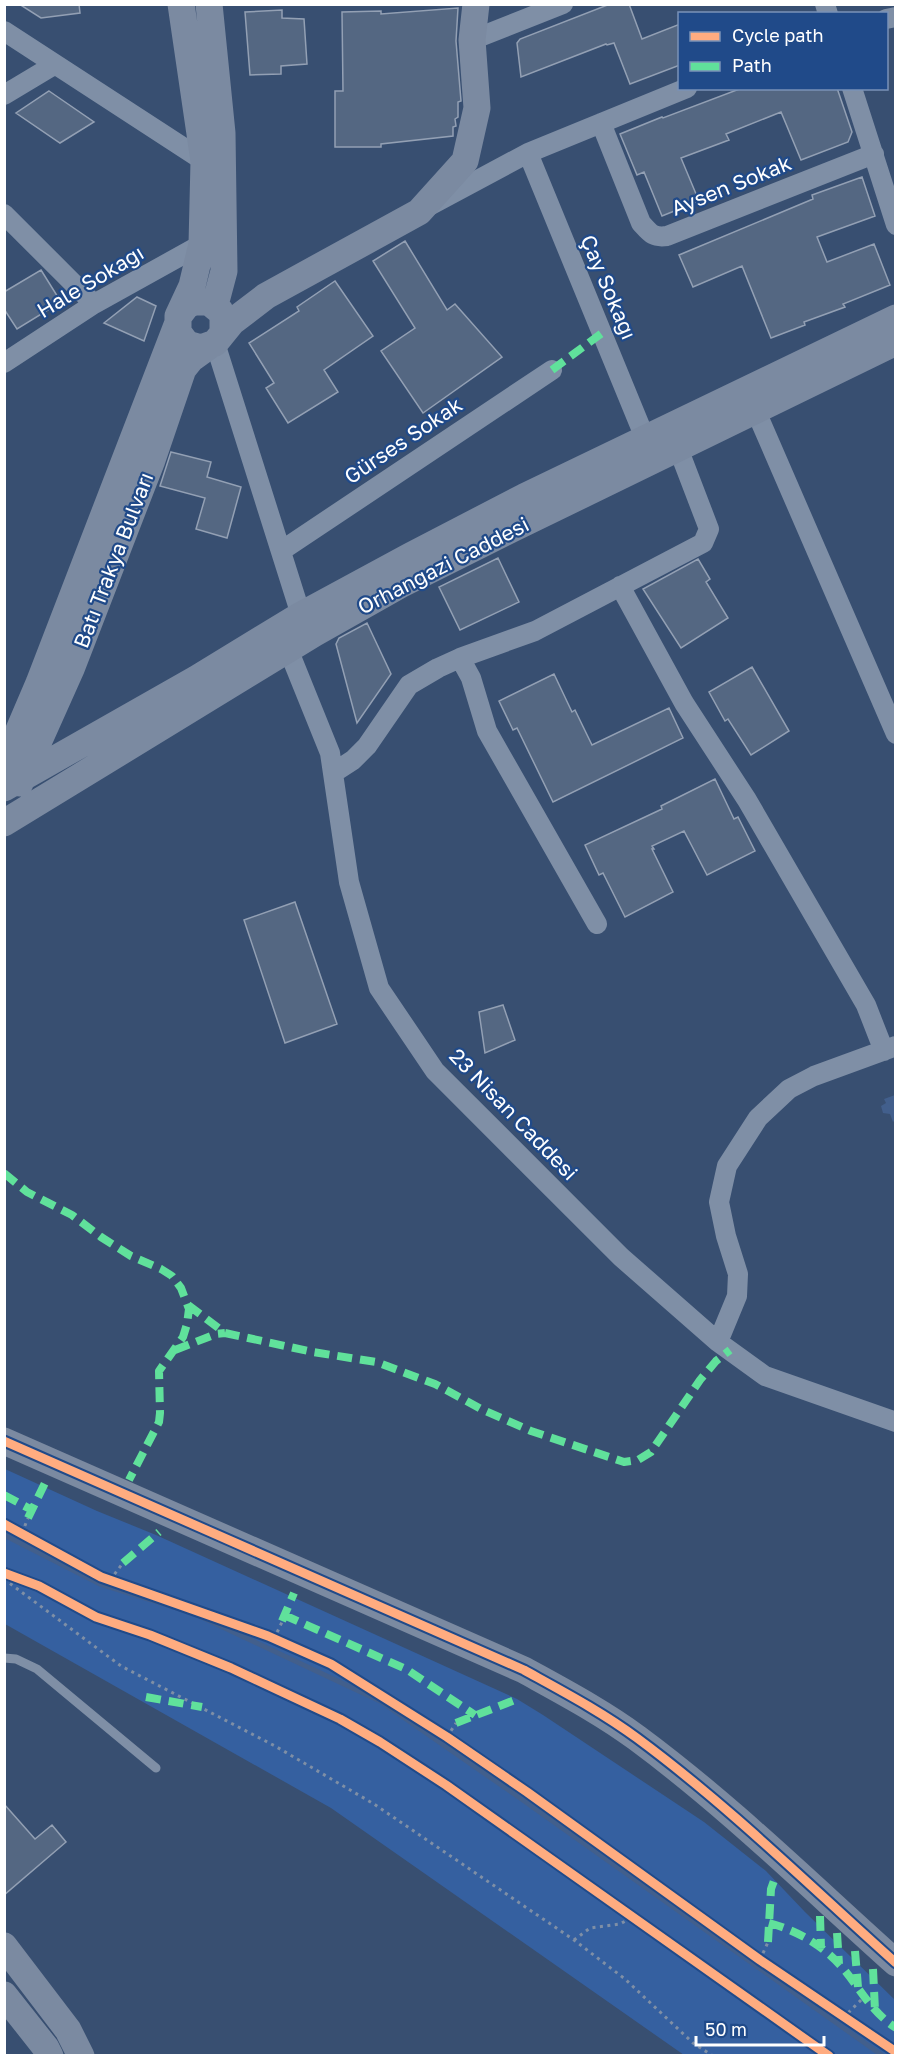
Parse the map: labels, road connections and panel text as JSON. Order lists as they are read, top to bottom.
{
  "streets": {
    "main road": ["Batı Trakya Bulvarı", "Orhangazi Caddesi"],
    "street": [
      "Aysen Sokak",
      "Hale Sokağı",
      "Çay Sokağı",
      "Gürses Sokak",
      "23 Nisan Caddesi"
    ]
  },
  "crossings": [
    ["Hale Sokağı", "Batı Trakya Bulvarı"],
    ["Çay Sokağı", "Orhangazi Caddesi"],
    ["Batı Trakya Bulvarı", "Orhangazi Caddesi"],
    ["Orhangazi Caddesi", "23 Nisan Caddesi"]
  ],
  "legend": ["Cycle path", "Path"],
  "scale_bar": "50 m"
}
